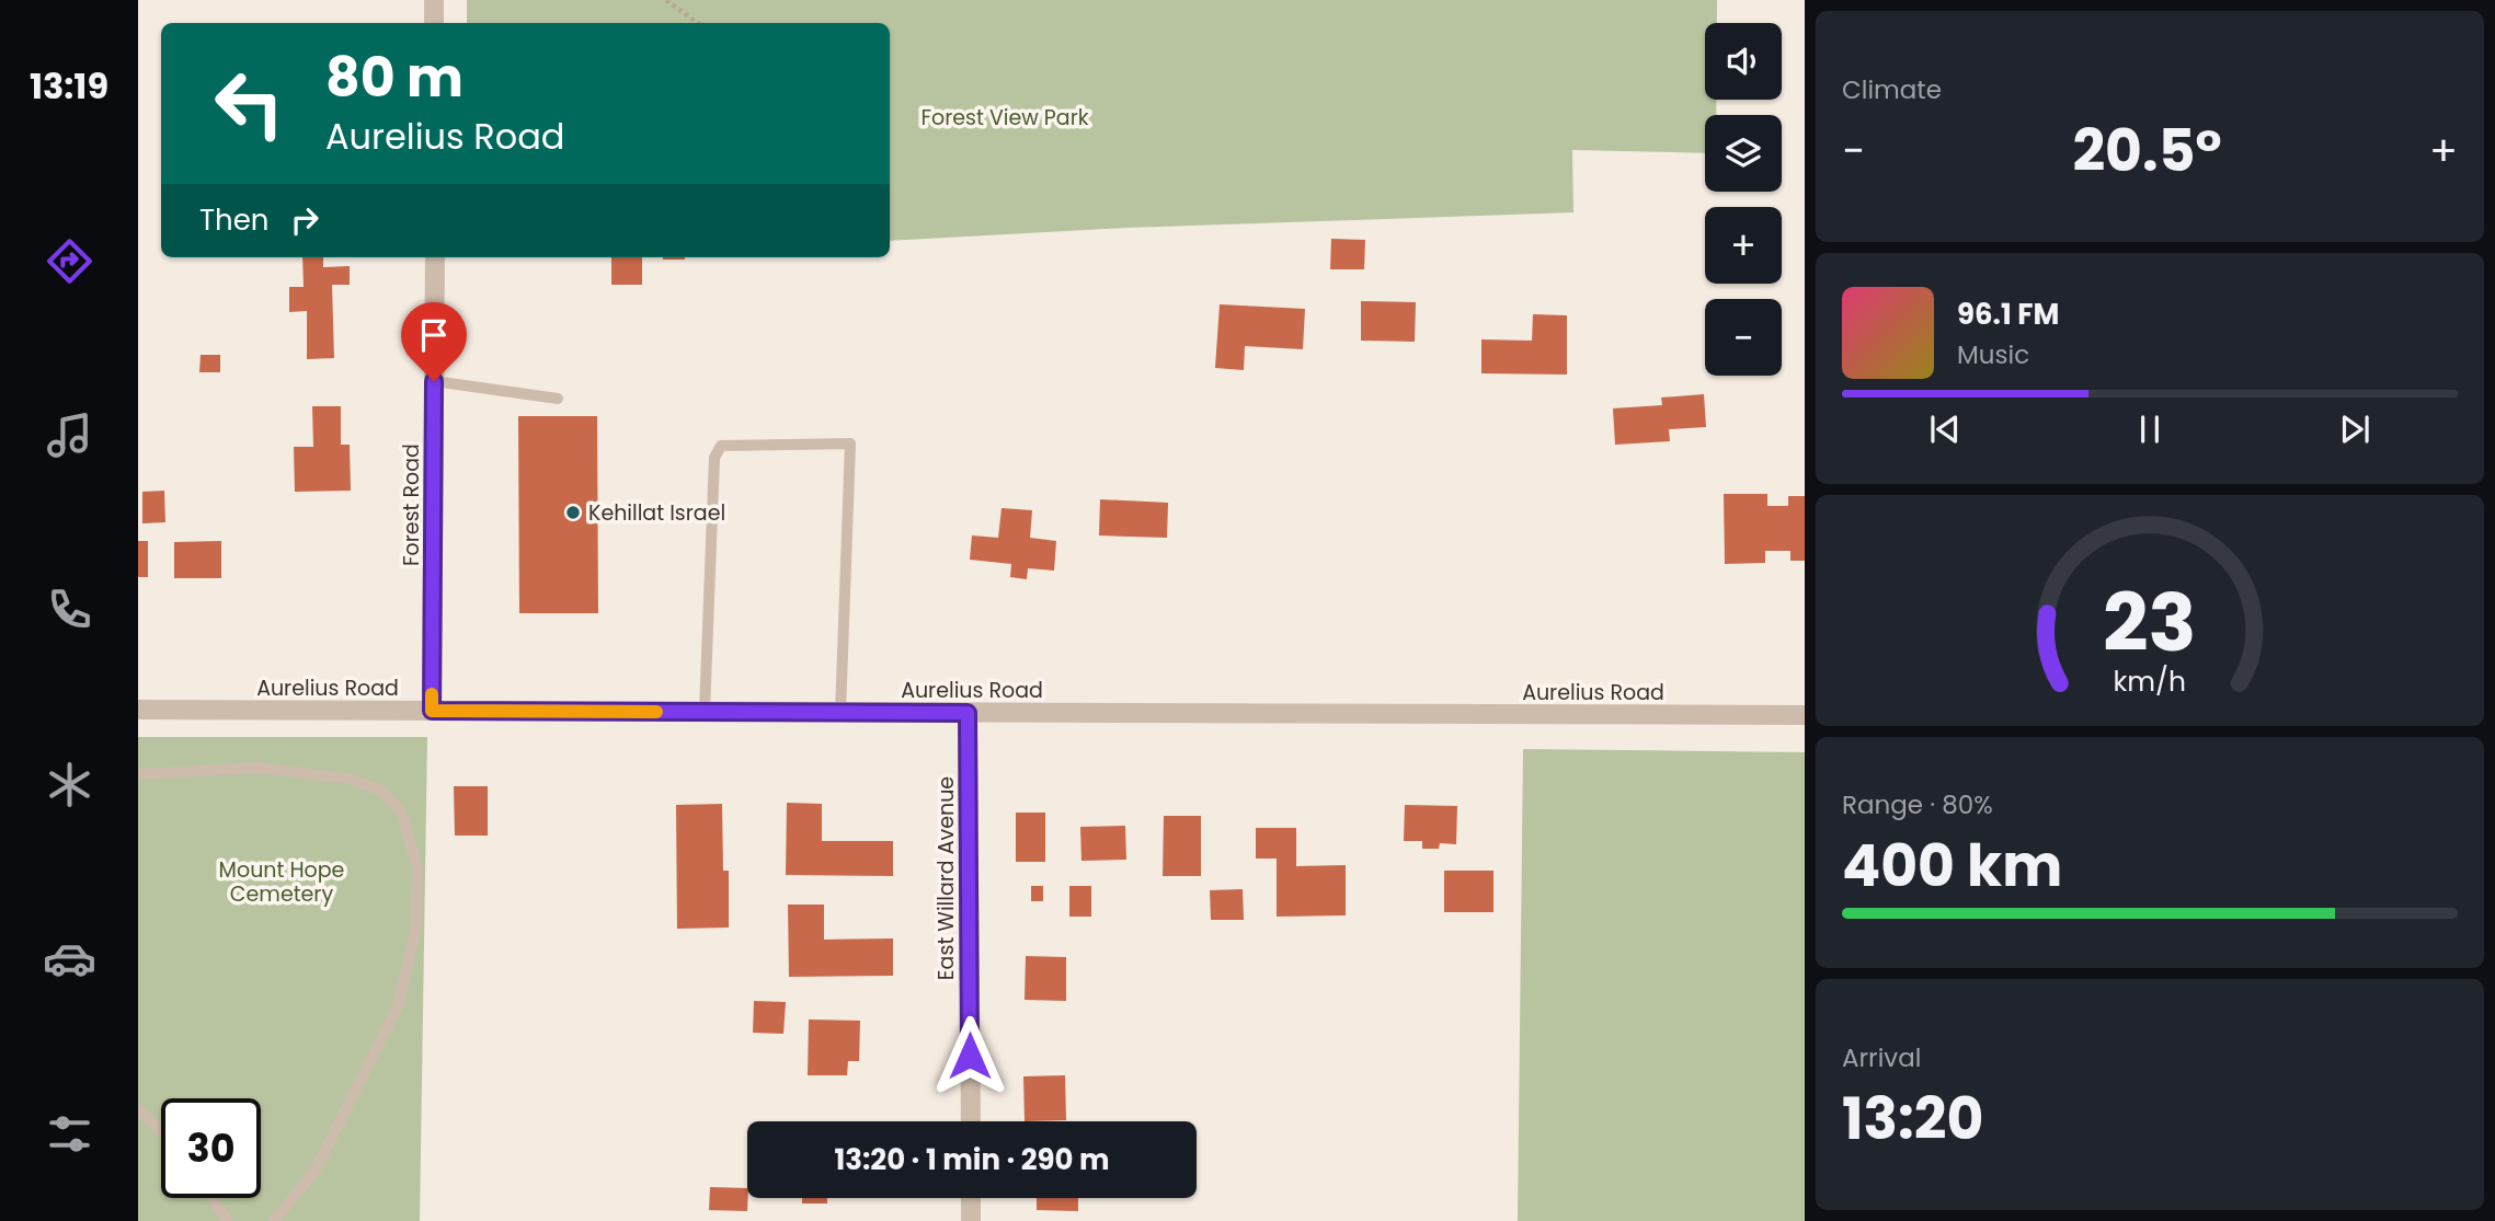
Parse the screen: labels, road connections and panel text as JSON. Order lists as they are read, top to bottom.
{
  "streets": {
    "street": ["Forest Road", "Aurelius Road", "East Willard Avenue"]
  },
  "crossings": [
    ["Forest Road", "Aurelius Road"],
    ["Aurelius Road", "East Willard Avenue"]
  ],
  "parks": ["Forest View Park", "Mount Hope Cemetery"],
  "places": ["Kehillat Israel"],
  "page": {
    "tabs": "13:19",
    "tile": [
      "Climate",
      ["Range · 80%", "400 km"],
      ["Arrival", "13:20"]
    ],
    "map_buttons": ["+", "−"],
    "turn": ["80 m", "Aurelius Road"],
    "heat": ["−", "20.5°", "+"],
    "then": "Then",
    "song": ["96.1 FM", "Music"],
    "limit": "30",
    "trip": "13:20 · 1 min · 290 m",
    "gauge": ["23", "km/h"]
  }
}
